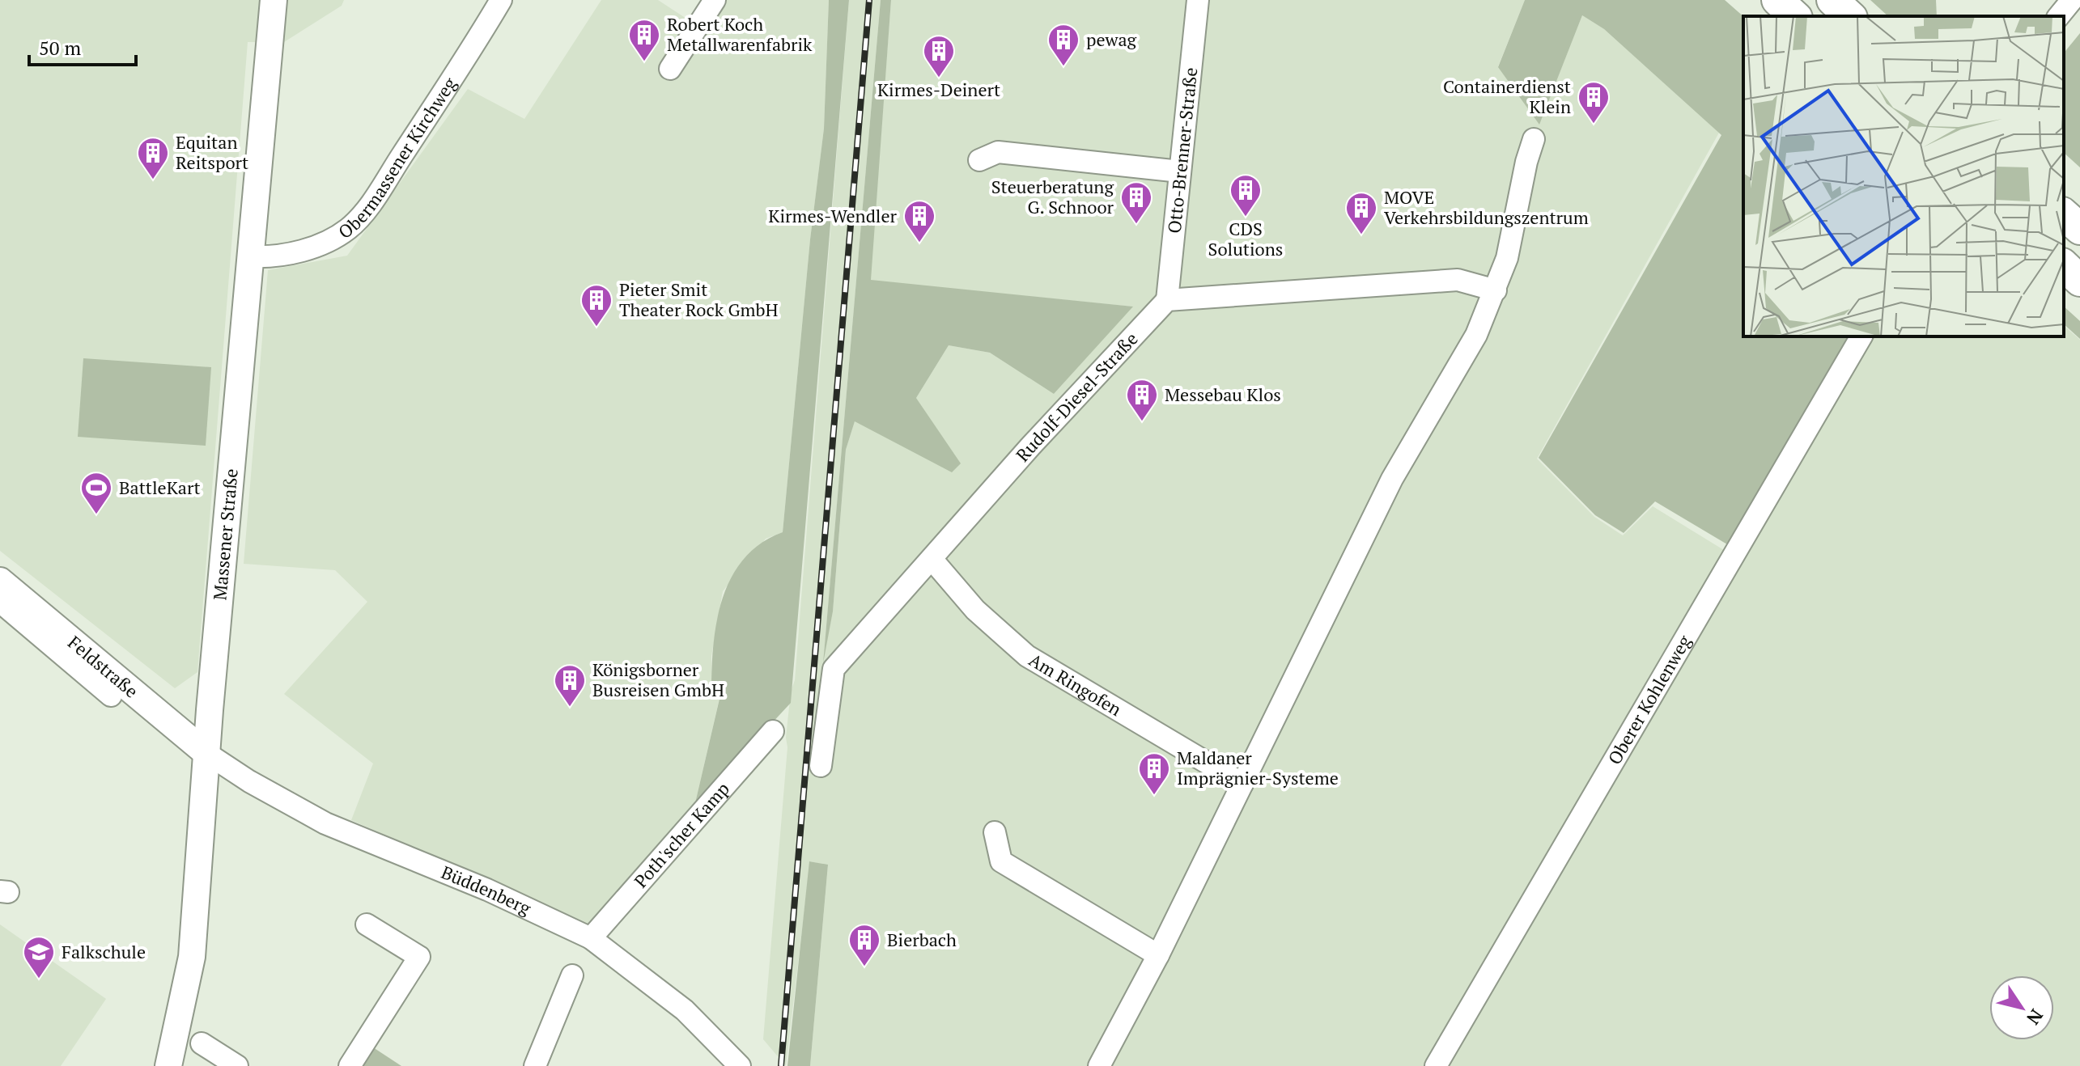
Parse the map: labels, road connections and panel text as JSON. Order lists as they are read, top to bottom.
{
  "streets": {
    "main road": ["Massener Straße", "Feldstraße"],
    "street": [
      "Otto-Brenner-Straße",
      "Obermassener Kirchweg",
      "Rudolf-Diesel-Straße",
      "Am Ringofen",
      "Oberer Kohlenweg",
      "Poth'scher Kamp",
      "Büddenberg"
    ]
  },
  "crossings": [
    ["Otto-Brenner-Straße", "Rudolf-Diesel-Straße"],
    ["Obermassener Kirchweg", "Massener Straße"],
    ["Rudolf-Diesel-Straße", "Am Ringofen"],
    ["Massener Straße", "Feldstraße"],
    ["Massener Straße", "Büddenberg"],
    ["Feldstraße", "Büddenberg"],
    ["Poth'scher Kamp", "Büddenberg"]
  ],
  "places": {
    "building": [
      "Robert Koch Metallwarenfabrik",
      "pewag",
      "Kirmes-Deinert",
      "Containerdienst Klein",
      "Equitan Reitsport",
      "CDS Solutions",
      "Steuerberatung G. Schnoor",
      "MOVE Verkehrsbildungszentrum",
      "Kirmes-Wendler",
      "Pieter Smit Theater Rock GmbH",
      "Messebau Klos",
      "Königsborner Busreisen GmbH",
      "Maldaner Imprägnier-Systeme",
      "Bierbach"
    ],
    "sports": ["BattleKart"],
    "school or university": ["Falkschule"]
  },
  "scale_bar": "50 m",
  "north": "bottom right"
}
